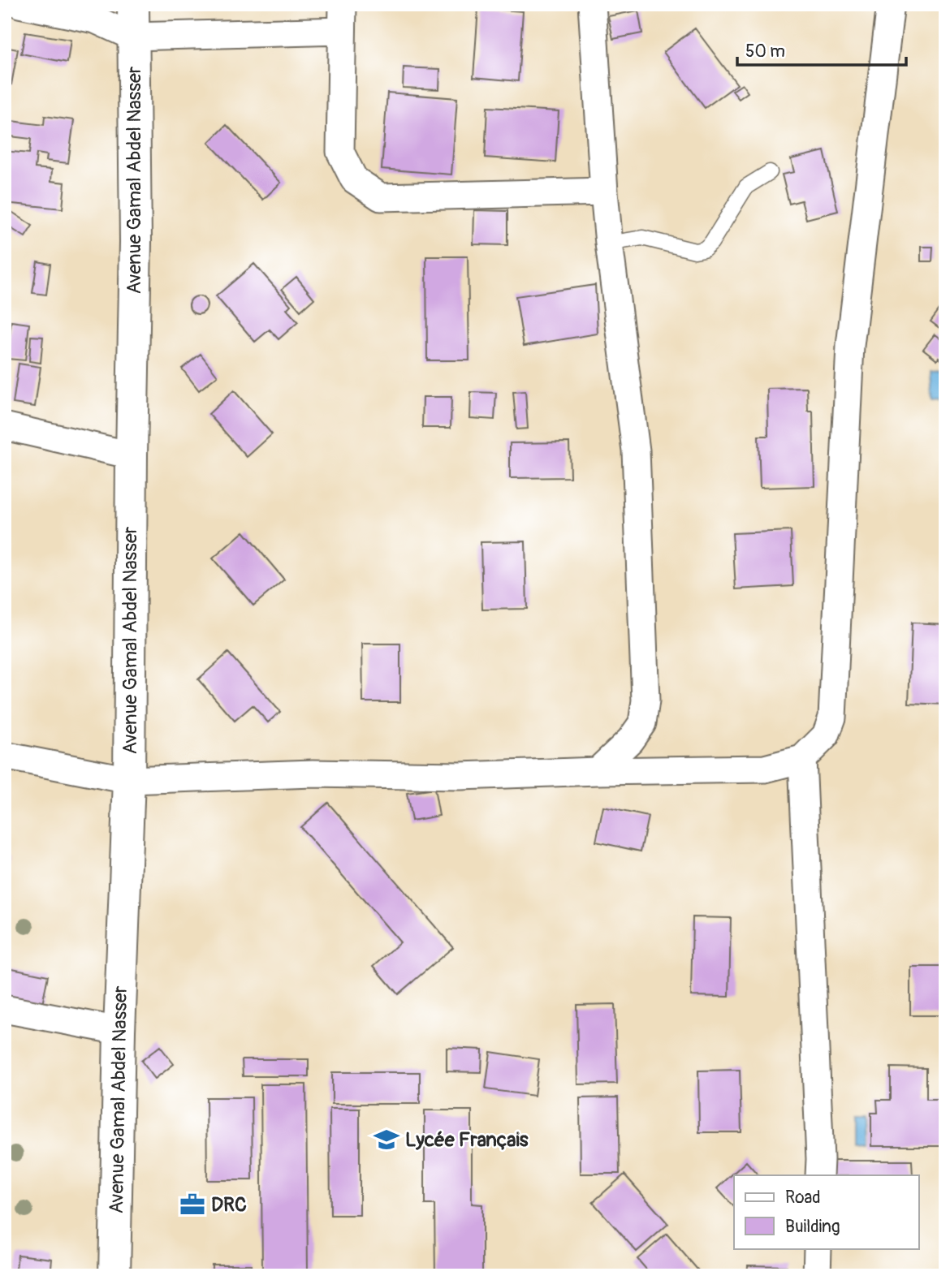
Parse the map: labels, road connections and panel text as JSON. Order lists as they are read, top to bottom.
{
  "streets": {
    "street": ["Avenue Gamal Abdel Nasser"]
  },
  "places": {
    "school or university": ["Lycée Français"],
    "office": ["DRC"]
  },
  "legend": ["Road", "Building"],
  "scale_bar": "50 m"
}
